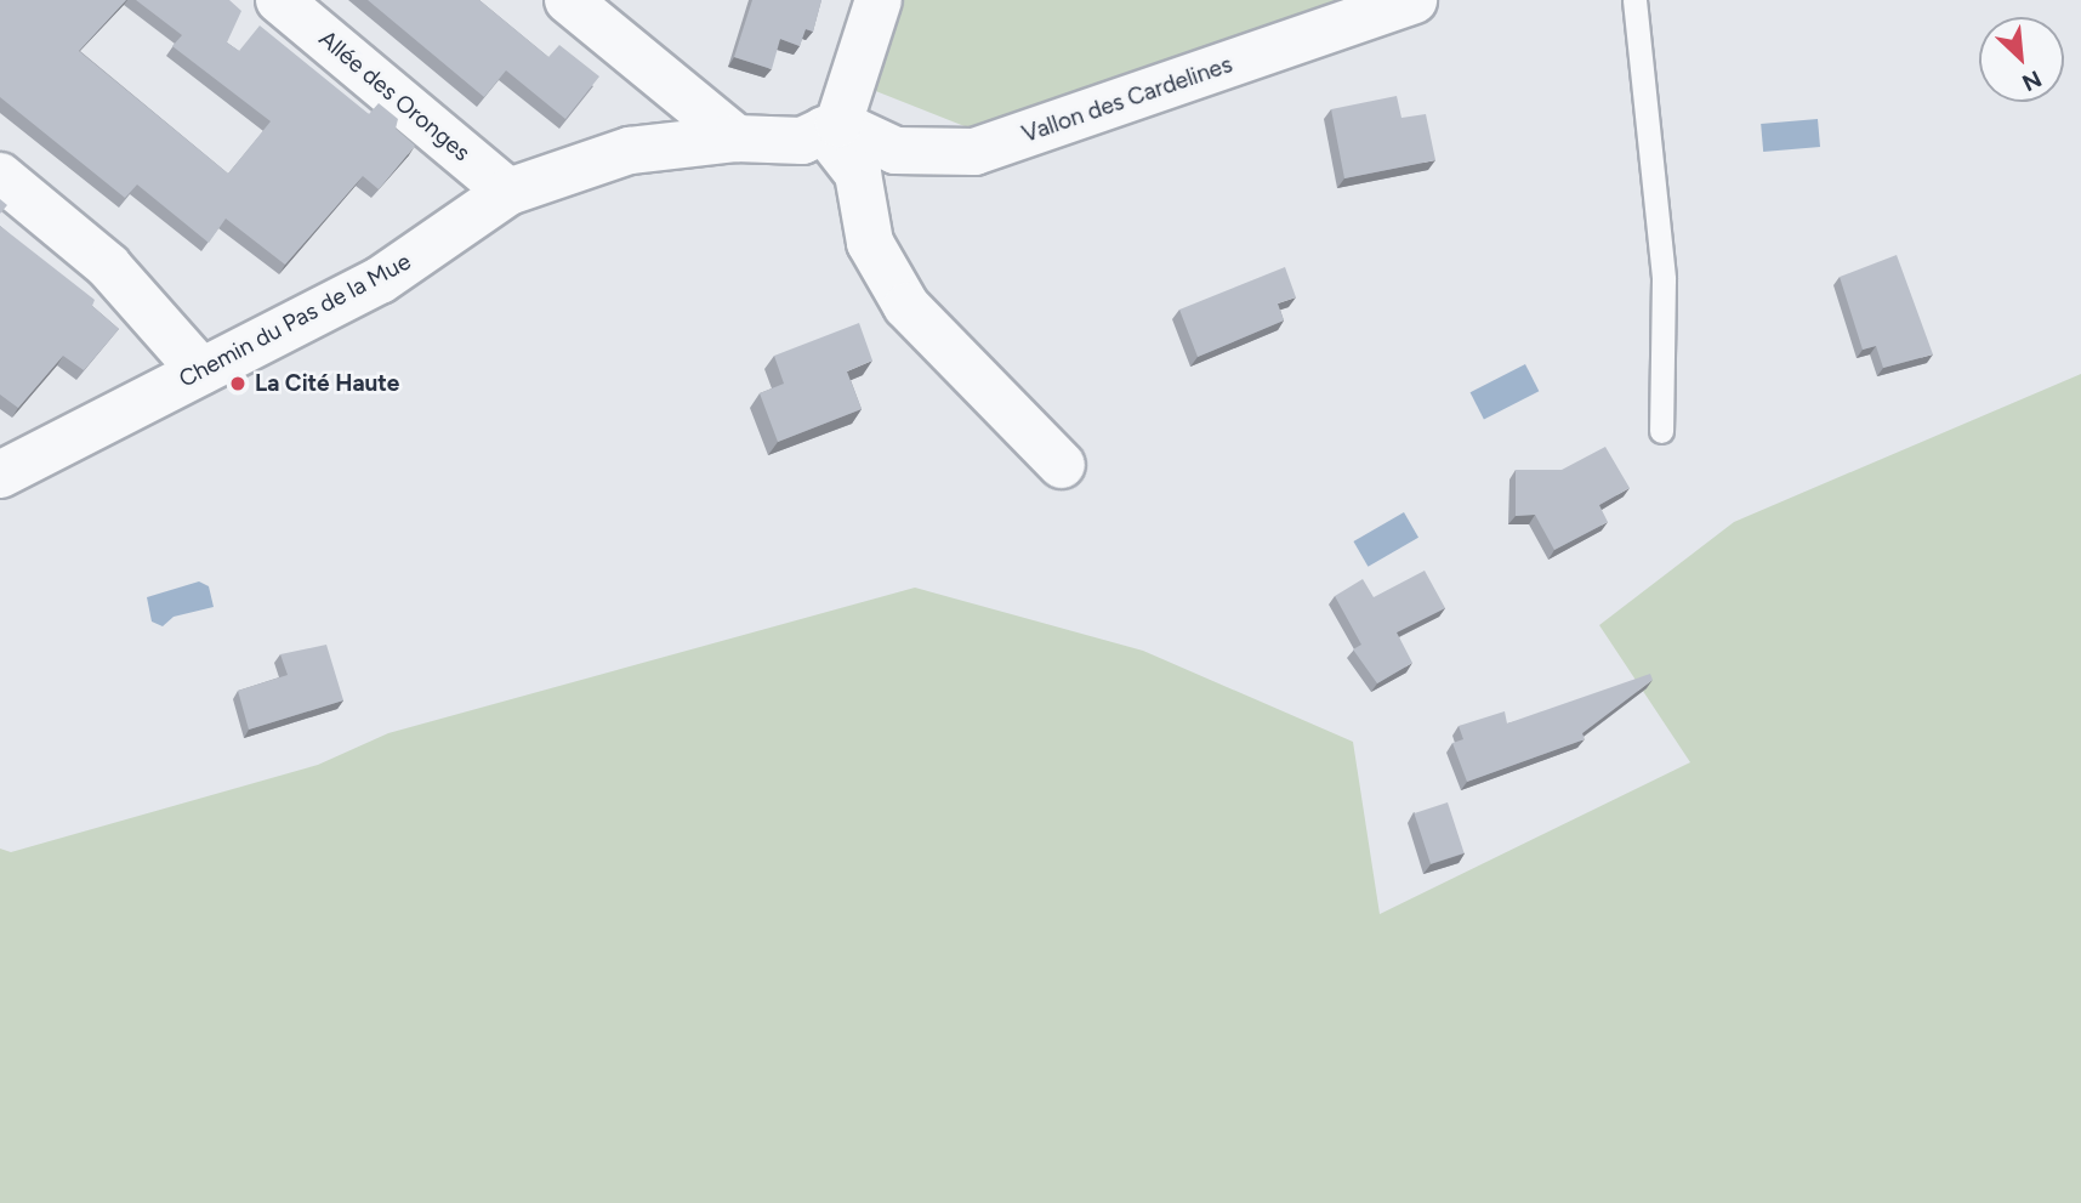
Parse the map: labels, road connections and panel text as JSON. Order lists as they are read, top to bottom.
{
  "streets": {
    "street": ["Allée des Oronges", "Vallon des Cardelines", "Chemin du Pas de la Mue"]
  },
  "crossings": [
    ["Allée des Oronges", "Chemin du Pas de la Mue"],
    ["Vallon des Cardelines", "Chemin du Pas de la Mue"]
  ],
  "places": ["La Cité Haute"],
  "north": "bottom right"
}
